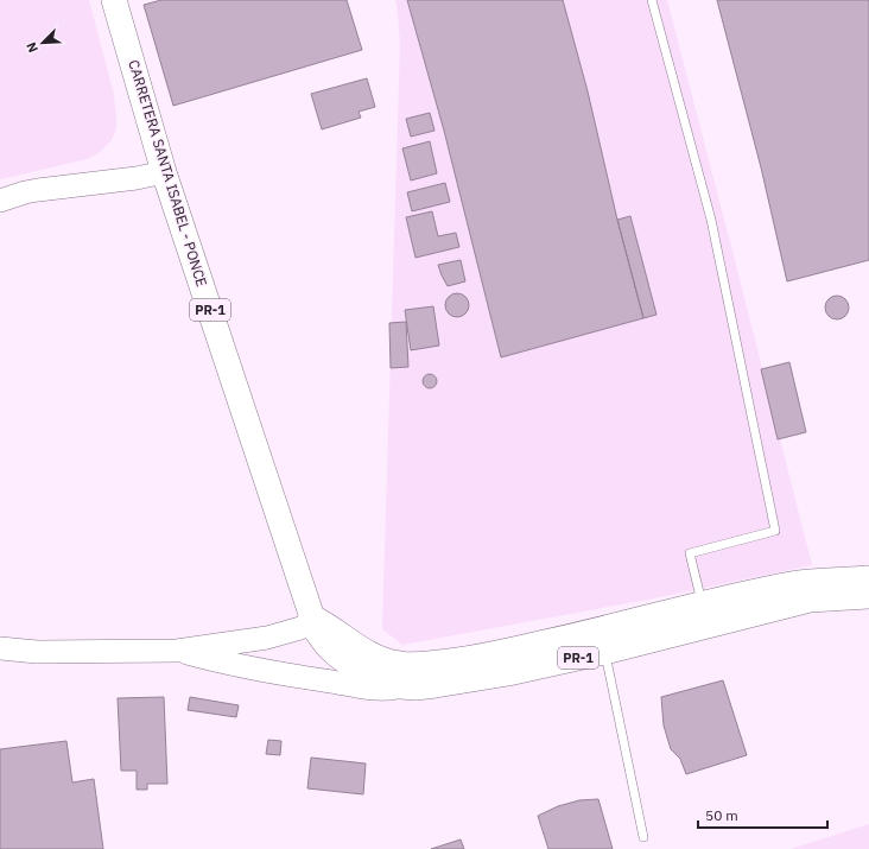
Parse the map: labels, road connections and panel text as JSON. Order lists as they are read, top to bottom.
{
  "streets": {
    "main road": ["CARRETERA SANTA ISABEL - PONCE", "PR-1"]
  },
  "scale_bar": "50 m",
  "north": "bottom left"
}
